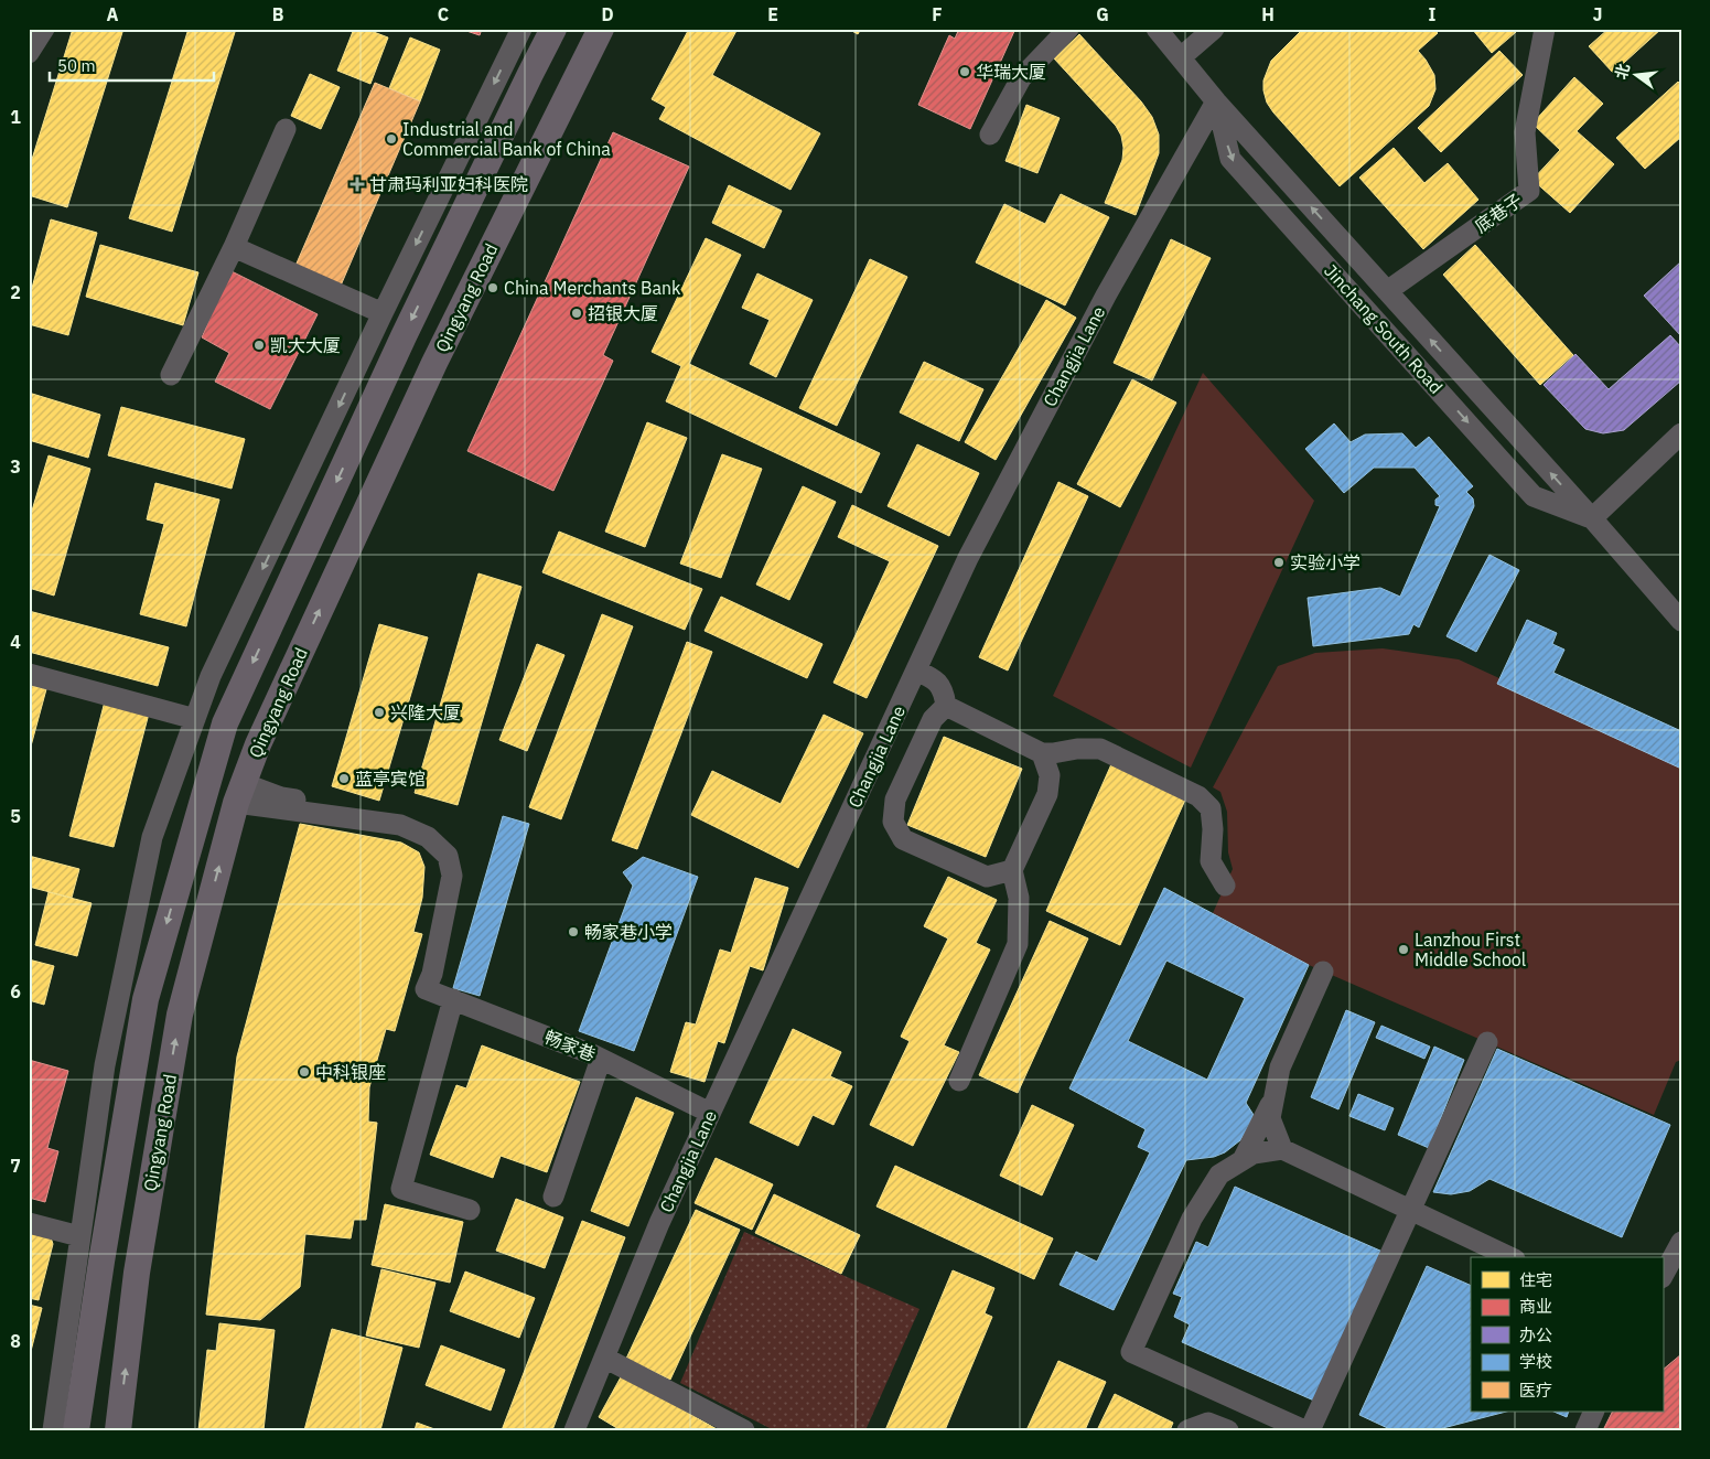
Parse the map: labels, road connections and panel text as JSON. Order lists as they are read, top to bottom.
{
  "streets": {
    "main road": ["Qingyang Road"],
    "street": [
      "底巷子",
      "Jinchang South Road",
      "Changjia Lane",
      "畅家巷"
    ]
  },
  "crossings": [
    ["底巷子", "Jinchang South Road"],
    ["Qingyang Road", "畅家巷"],
    ["Jinchang South Road", "Changjia Lane"],
    ["Changjia Lane", "畅家巷"]
  ],
  "places": {
    "other": [
      "华瑞大厦",
      "Industrial and Commercial Bank of China",
      "China Merchants Bank",
      "招银大厦",
      "凯大大厦",
      "实验小学",
      "兴隆大厦",
      "蓝亭宾馆",
      "畅家巷小学",
      "Lanzhou First Middle School",
      "中科银座"
    ],
    "health": ["甘肃玛利亚妇科医院"]
  },
  "legend": [
    "住宅",
    "商业",
    "办公",
    "学校",
    "医疗"
  ],
  "scale_bar": "50 m",
  "north": "left",
  "grid": {
    "columns": [
      "A",
      "B",
      "C",
      "D",
      "E",
      "F",
      "G",
      "H",
      "I",
      "J"
    ],
    "rows": [
      "1",
      "2",
      "3",
      "4",
      "5",
      "6",
      "7",
      "8"
    ]
  }
}
